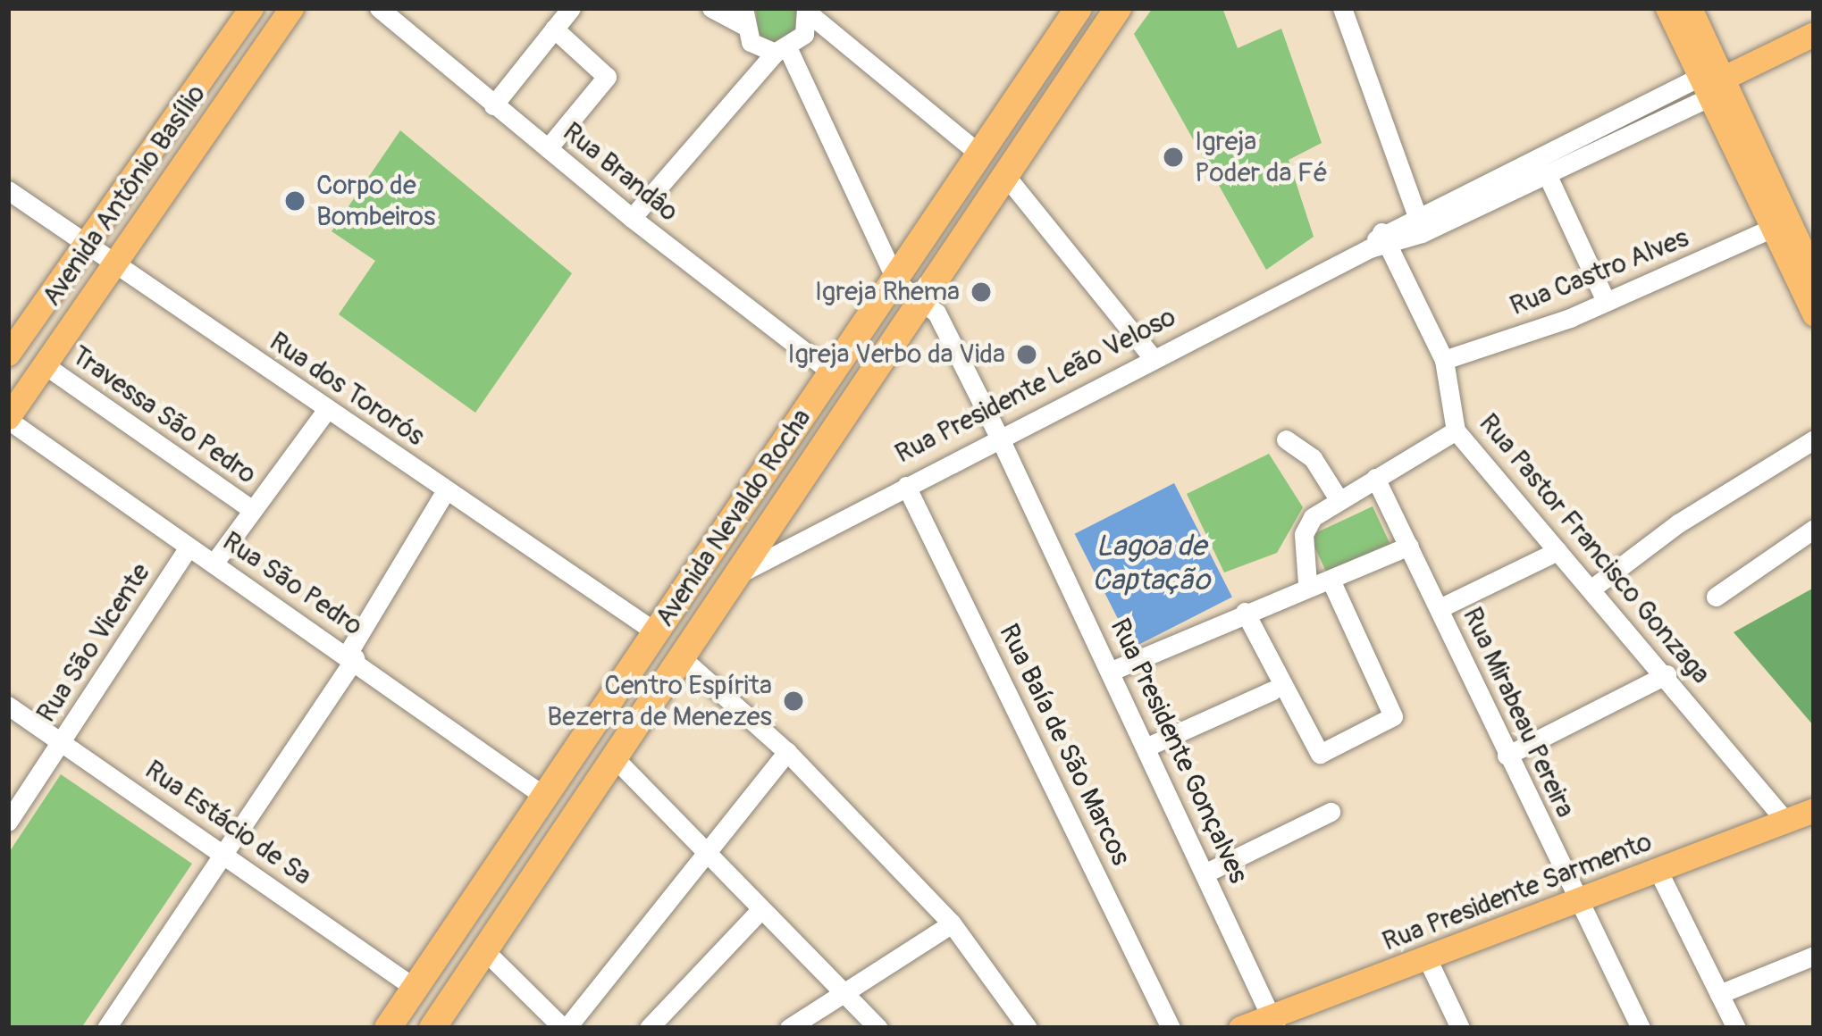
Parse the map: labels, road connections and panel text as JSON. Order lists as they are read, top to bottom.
{
  "streets": {
    "highway": ["Avenida Nevaldo Rocha"],
    "main road": ["Avenida Antônio Basílio", "Rua Presidente Leão Veloso", "Rua Presidente Sarmento"],
    "street": [
      "Rua Brandâo",
      "Rua Castro Alves",
      "Rua dos Tororós",
      "Travessa São Pedro",
      "Rua Pastor Francisco Gonzaga",
      "Rua São Pedro",
      "Rua São Vicente",
      "Rua Mirabeau Pereira",
      "Rua Baía de São Marcos",
      "Rua Presidente Gonçalves",
      "Rua Estácio de Sa"
    ]
  },
  "crossings": [
    ["Rua Brandâo", "Avenida Nevaldo Rocha"],
    ["Avenida Antônio Basílio", "Rua dos Tororós"],
    ["Avenida Antônio Basílio", "Travessa São Pedro"],
    ["Avenida Antônio Basílio", "Rua São Pedro"],
    ["Rua Castro Alves", "Rua Pastor Francisco Gonzaga"],
    ["Rua Presidente Leão Veloso", "Avenida Nevaldo Rocha"],
    ["Rua Presidente Leão Veloso", "Rua Pastor Francisco Gonzaga"],
    ["Rua Presidente Leão Veloso", "Rua Baía de São Marcos"],
    ["Rua Presidente Leão Veloso", "Rua Presidente Gonçalves"],
    ["Rua dos Tororós", "Avenida Nevaldo Rocha"],
    ["Avenida Nevaldo Rocha", "Rua São Pedro"],
    ["Avenida Nevaldo Rocha", "Rua Presidente Gonçalves"],
    ["Avenida Nevaldo Rocha", "Rua Estácio de Sa"],
    ["Rua Pastor Francisco Gonzaga", "Rua Presidente Sarmento"],
    ["Rua São Pedro", "Rua São Vicente"],
    ["Rua São Vicente", "Rua Estácio de Sa"],
    ["Rua Mirabeau Pereira", "Rua Presidente Sarmento"],
    ["Rua Presidente Gonçalves", "Rua Presidente Sarmento"]
  ],
  "water": ["Lagoa de Captação"],
  "places": [
    "Igreja Poder da Fé",
    "Corpo de Bombeiros",
    "Igreja Rhema",
    "Igreja Verbo da Vida",
    "Centro Espírita Bezerra de Menezes"
  ]
}
